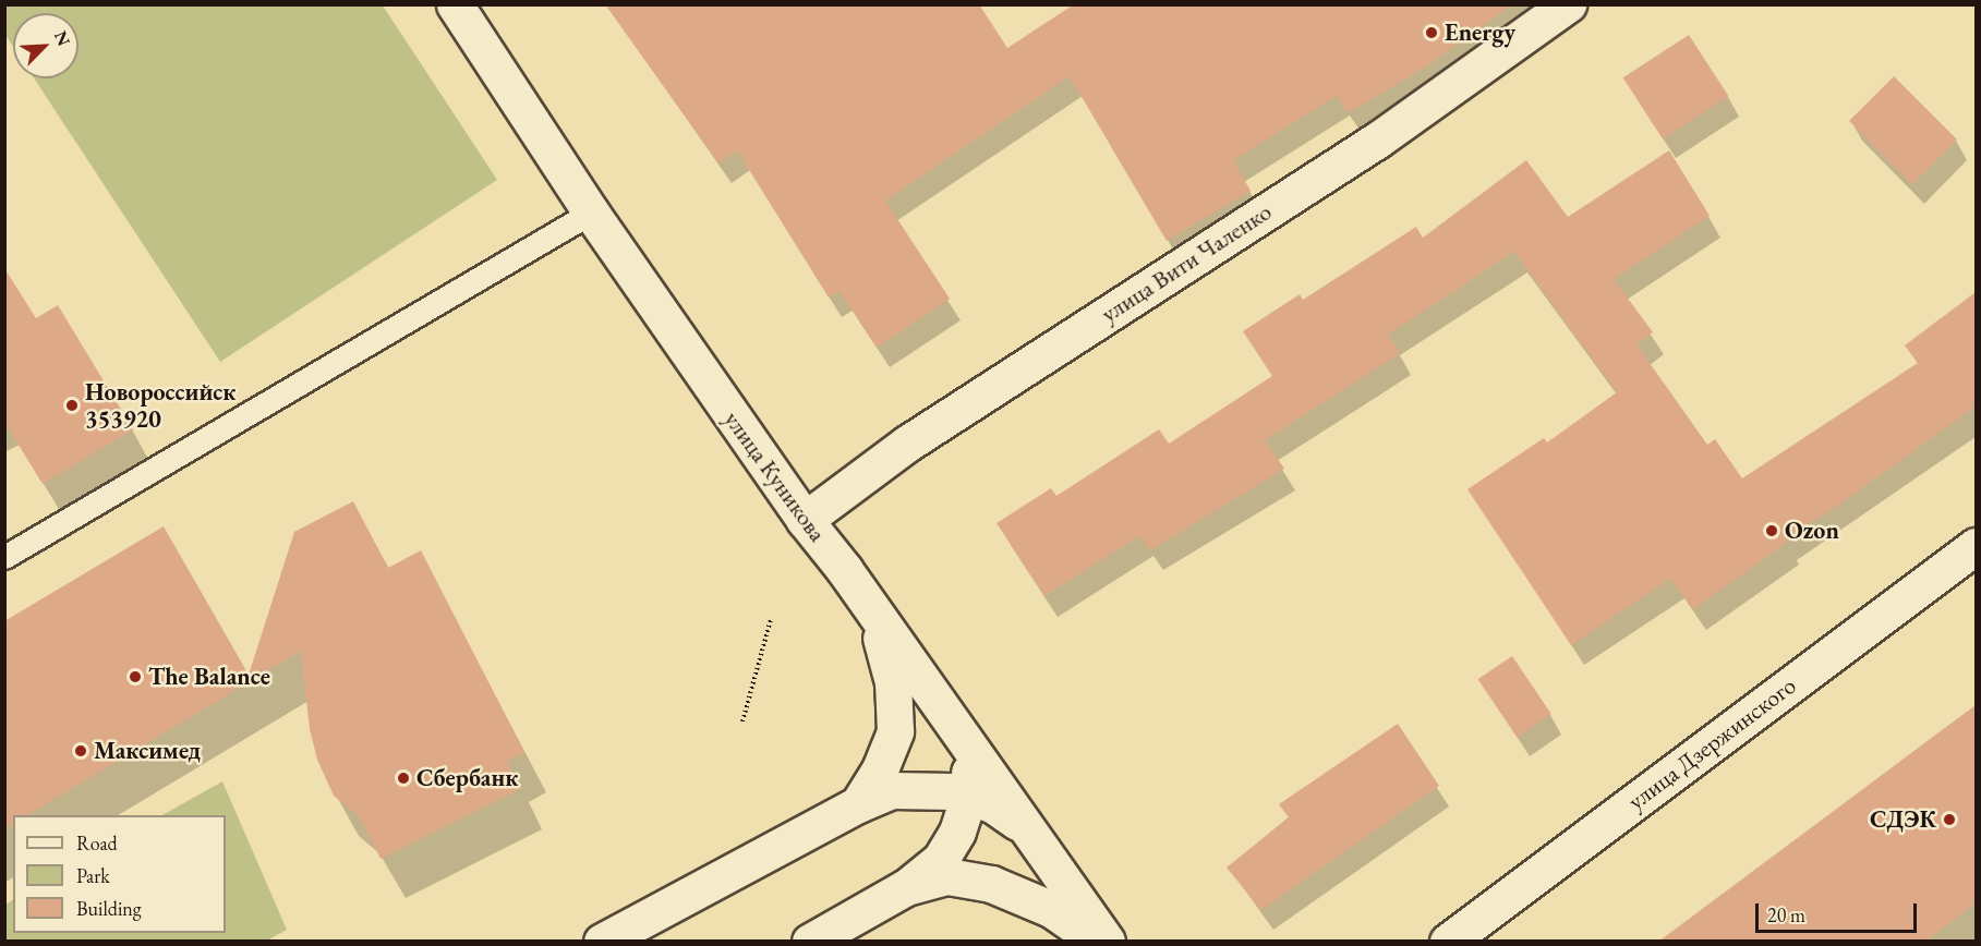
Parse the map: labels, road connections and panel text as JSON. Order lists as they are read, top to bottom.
{
  "streets": {
    "street": ["улица Вити Чаленко", "улица Куникова", "улица Дзержинского"]
  },
  "crossings": [
    ["улица Вити Чаленко", "улица Куникова"]
  ],
  "places": [
    "Energy",
    "Новороссийск 353920",
    "Ozon",
    "The Balance",
    "Максимед",
    "Сбербанк",
    "СДЭК"
  ],
  "legend": ["Road", "Park", "Building"],
  "scale_bar": "20 m",
  "north": "top right"
}
